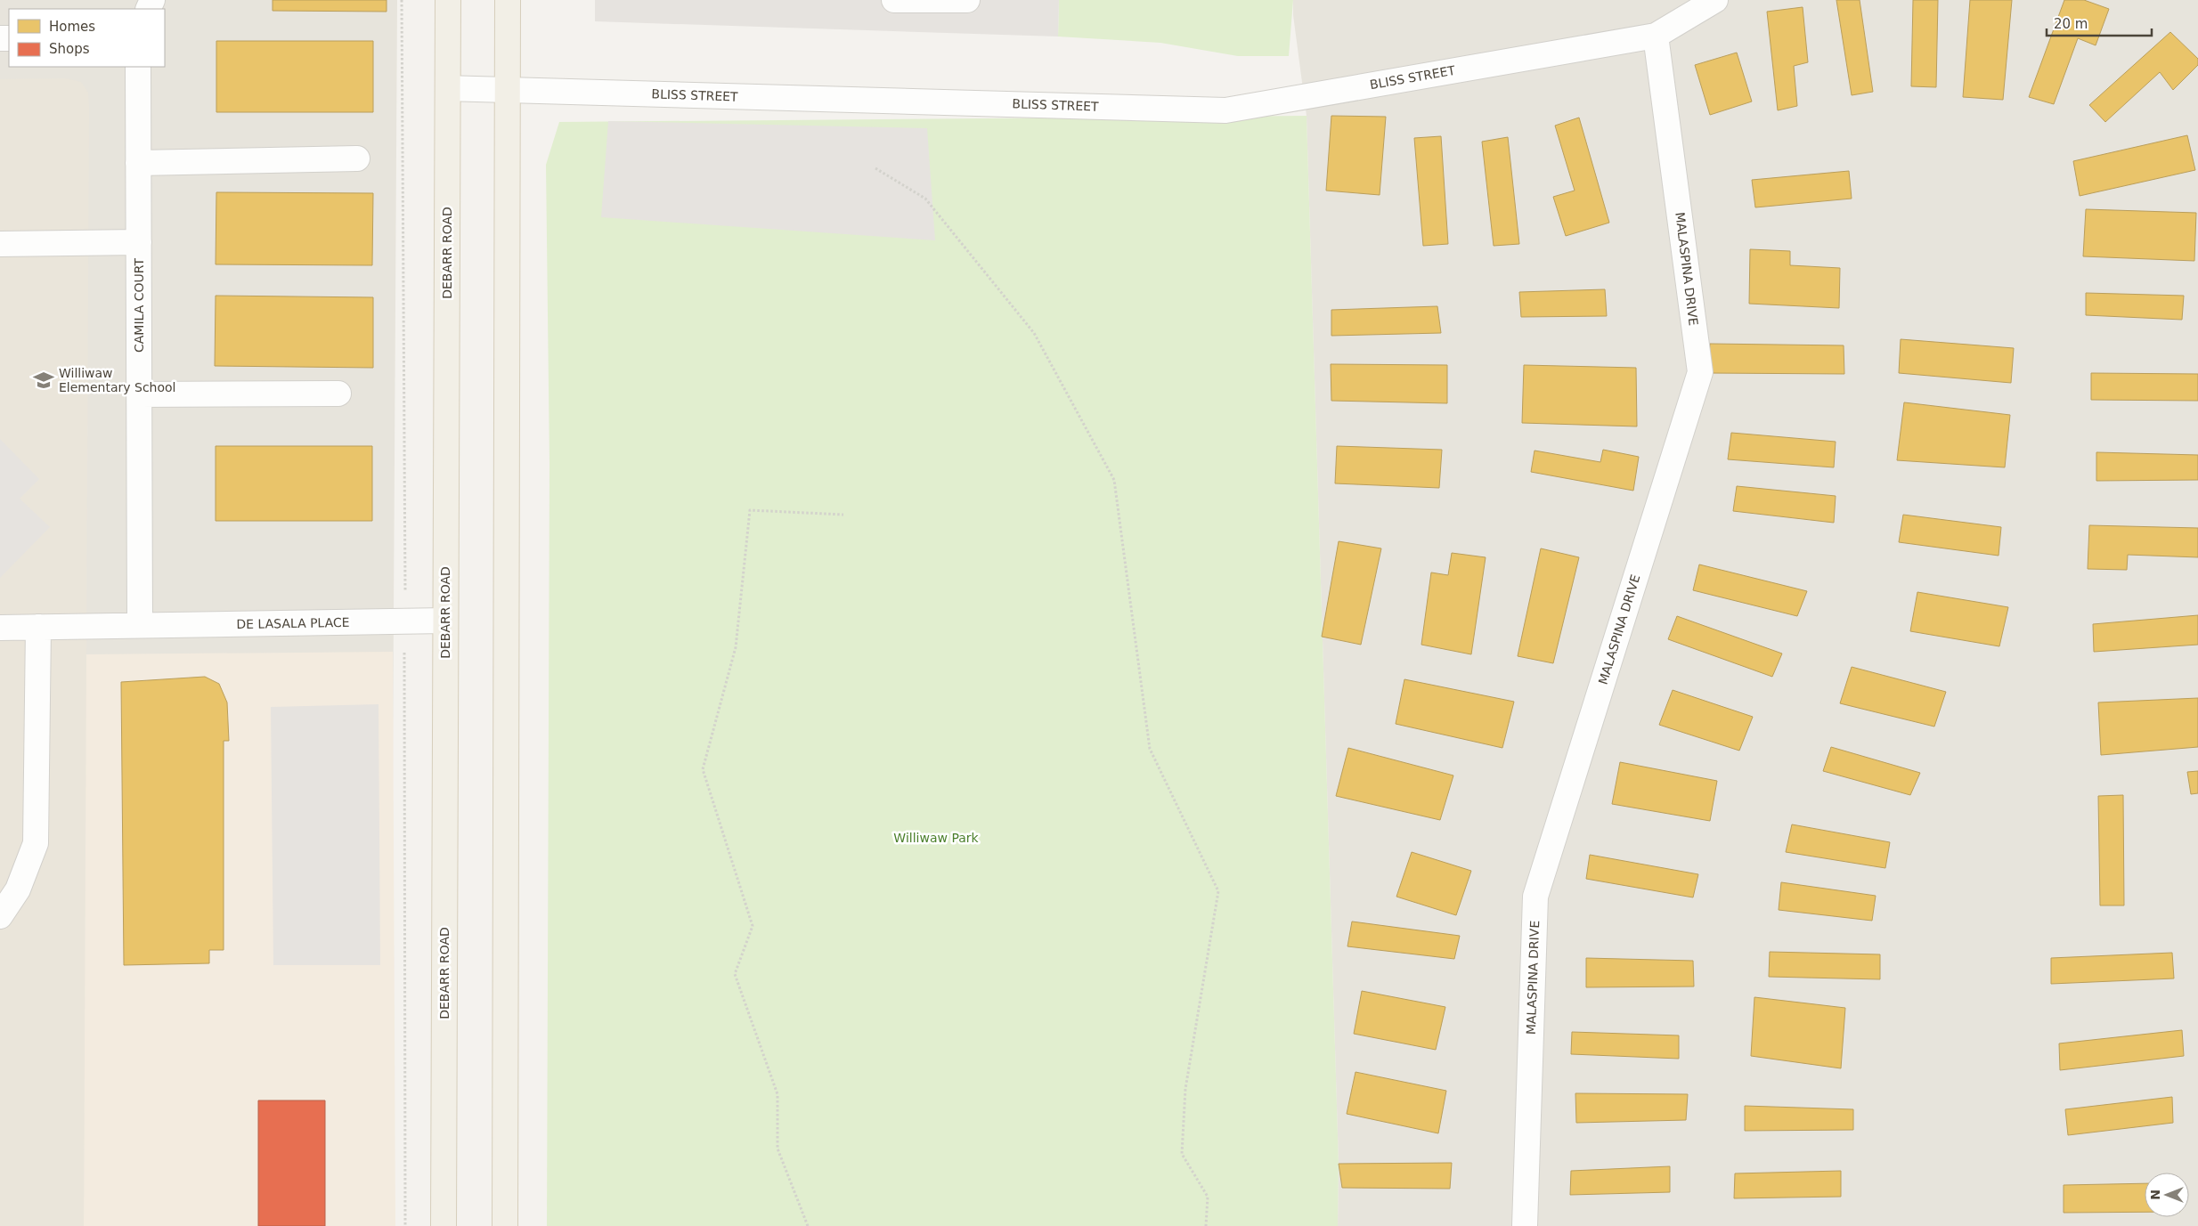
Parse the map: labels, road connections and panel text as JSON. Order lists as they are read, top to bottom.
{
  "streets": {
    "main road": ["DEBARR ROAD"],
    "street": [
      "BLISS STREET",
      "MALASPINA DRIVE",
      "CAMILA COURT",
      "DE LASALA PLACE"
    ]
  },
  "crossings": [
    ["BLISS STREET", "DEBARR ROAD"],
    ["BLISS STREET", "MALASPINA DRIVE"],
    ["DEBARR ROAD", "DE LASALA PLACE"],
    ["CAMILA COURT", "DE LASALA PLACE"]
  ],
  "parks": ["Williwaw Park"],
  "places": {
    "school or university": ["Williwaw Elementary School"]
  },
  "legend": ["Homes", "Shops"],
  "scale_bar": "20 m",
  "north": "left"
}
